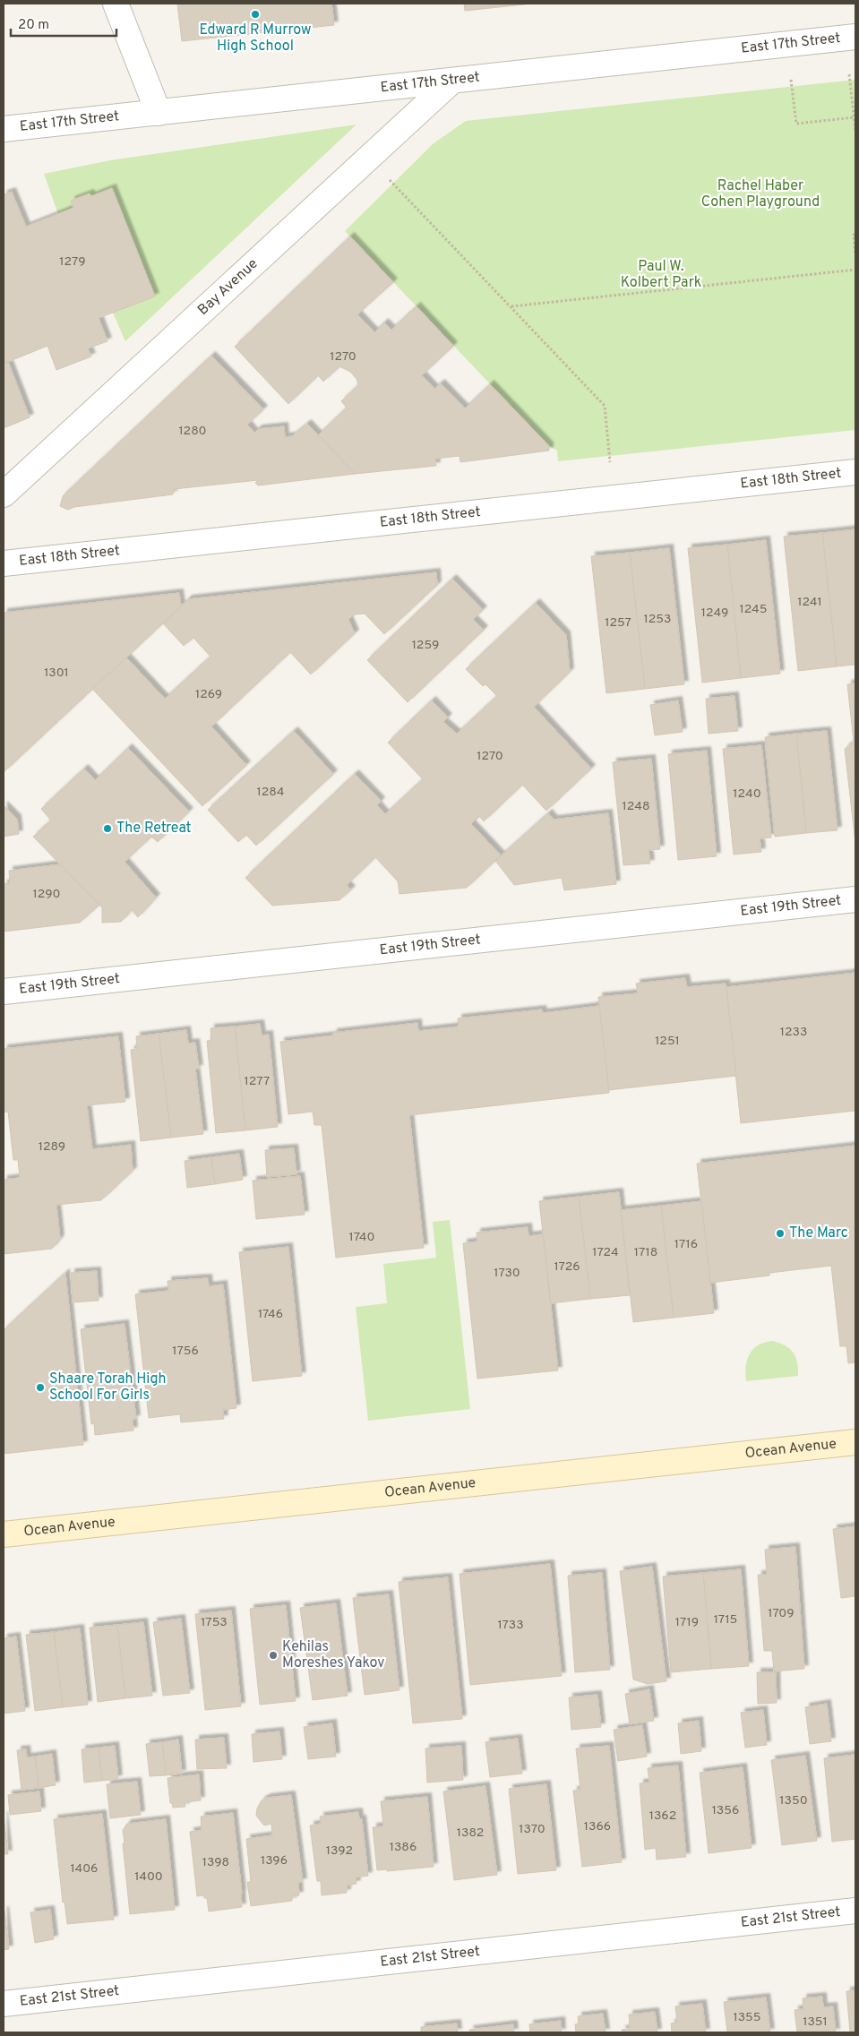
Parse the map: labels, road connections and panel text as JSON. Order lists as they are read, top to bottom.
{
  "streets": {
    "main road": ["Ocean Avenue"],
    "street": [
      "East 17th Street",
      "Bay Avenue",
      "East 18th Street",
      "East 19th Street",
      "East 21st Street"
    ]
  },
  "crossings": [
    ["East 17th Street", "Bay Avenue"]
  ],
  "parks": ["Rachel Haber Cohen Playground", "Paul W. Kolbert Park"],
  "places": [
    "Edward R Murrow High School",
    "The Retreat",
    "The Marc",
    "Shaare Torah High School For Girls",
    "Kehilas Moreshes Yakov"
  ],
  "house_numbers": [
    "1279",
    "1270",
    "1280",
    "1241",
    "1245",
    "1249",
    "1253",
    "1257",
    "1259",
    "1301",
    "1269",
    "1270",
    "1284",
    "1240",
    "1248",
    "1290",
    "1233",
    "1251",
    "1277",
    "1289",
    "1740",
    "1716",
    "1724",
    "1718",
    "1726",
    "1730",
    "1746",
    "1756",
    "1709",
    "1715",
    "1753",
    "1719",
    "1733",
    "1350",
    "1356",
    "1362",
    "1366",
    "1370",
    "1382",
    "1386",
    "1392",
    "1396",
    "1398",
    "1406",
    "1400",
    "1355",
    "1351"
  ],
  "scale_bar": "20 m"
}
